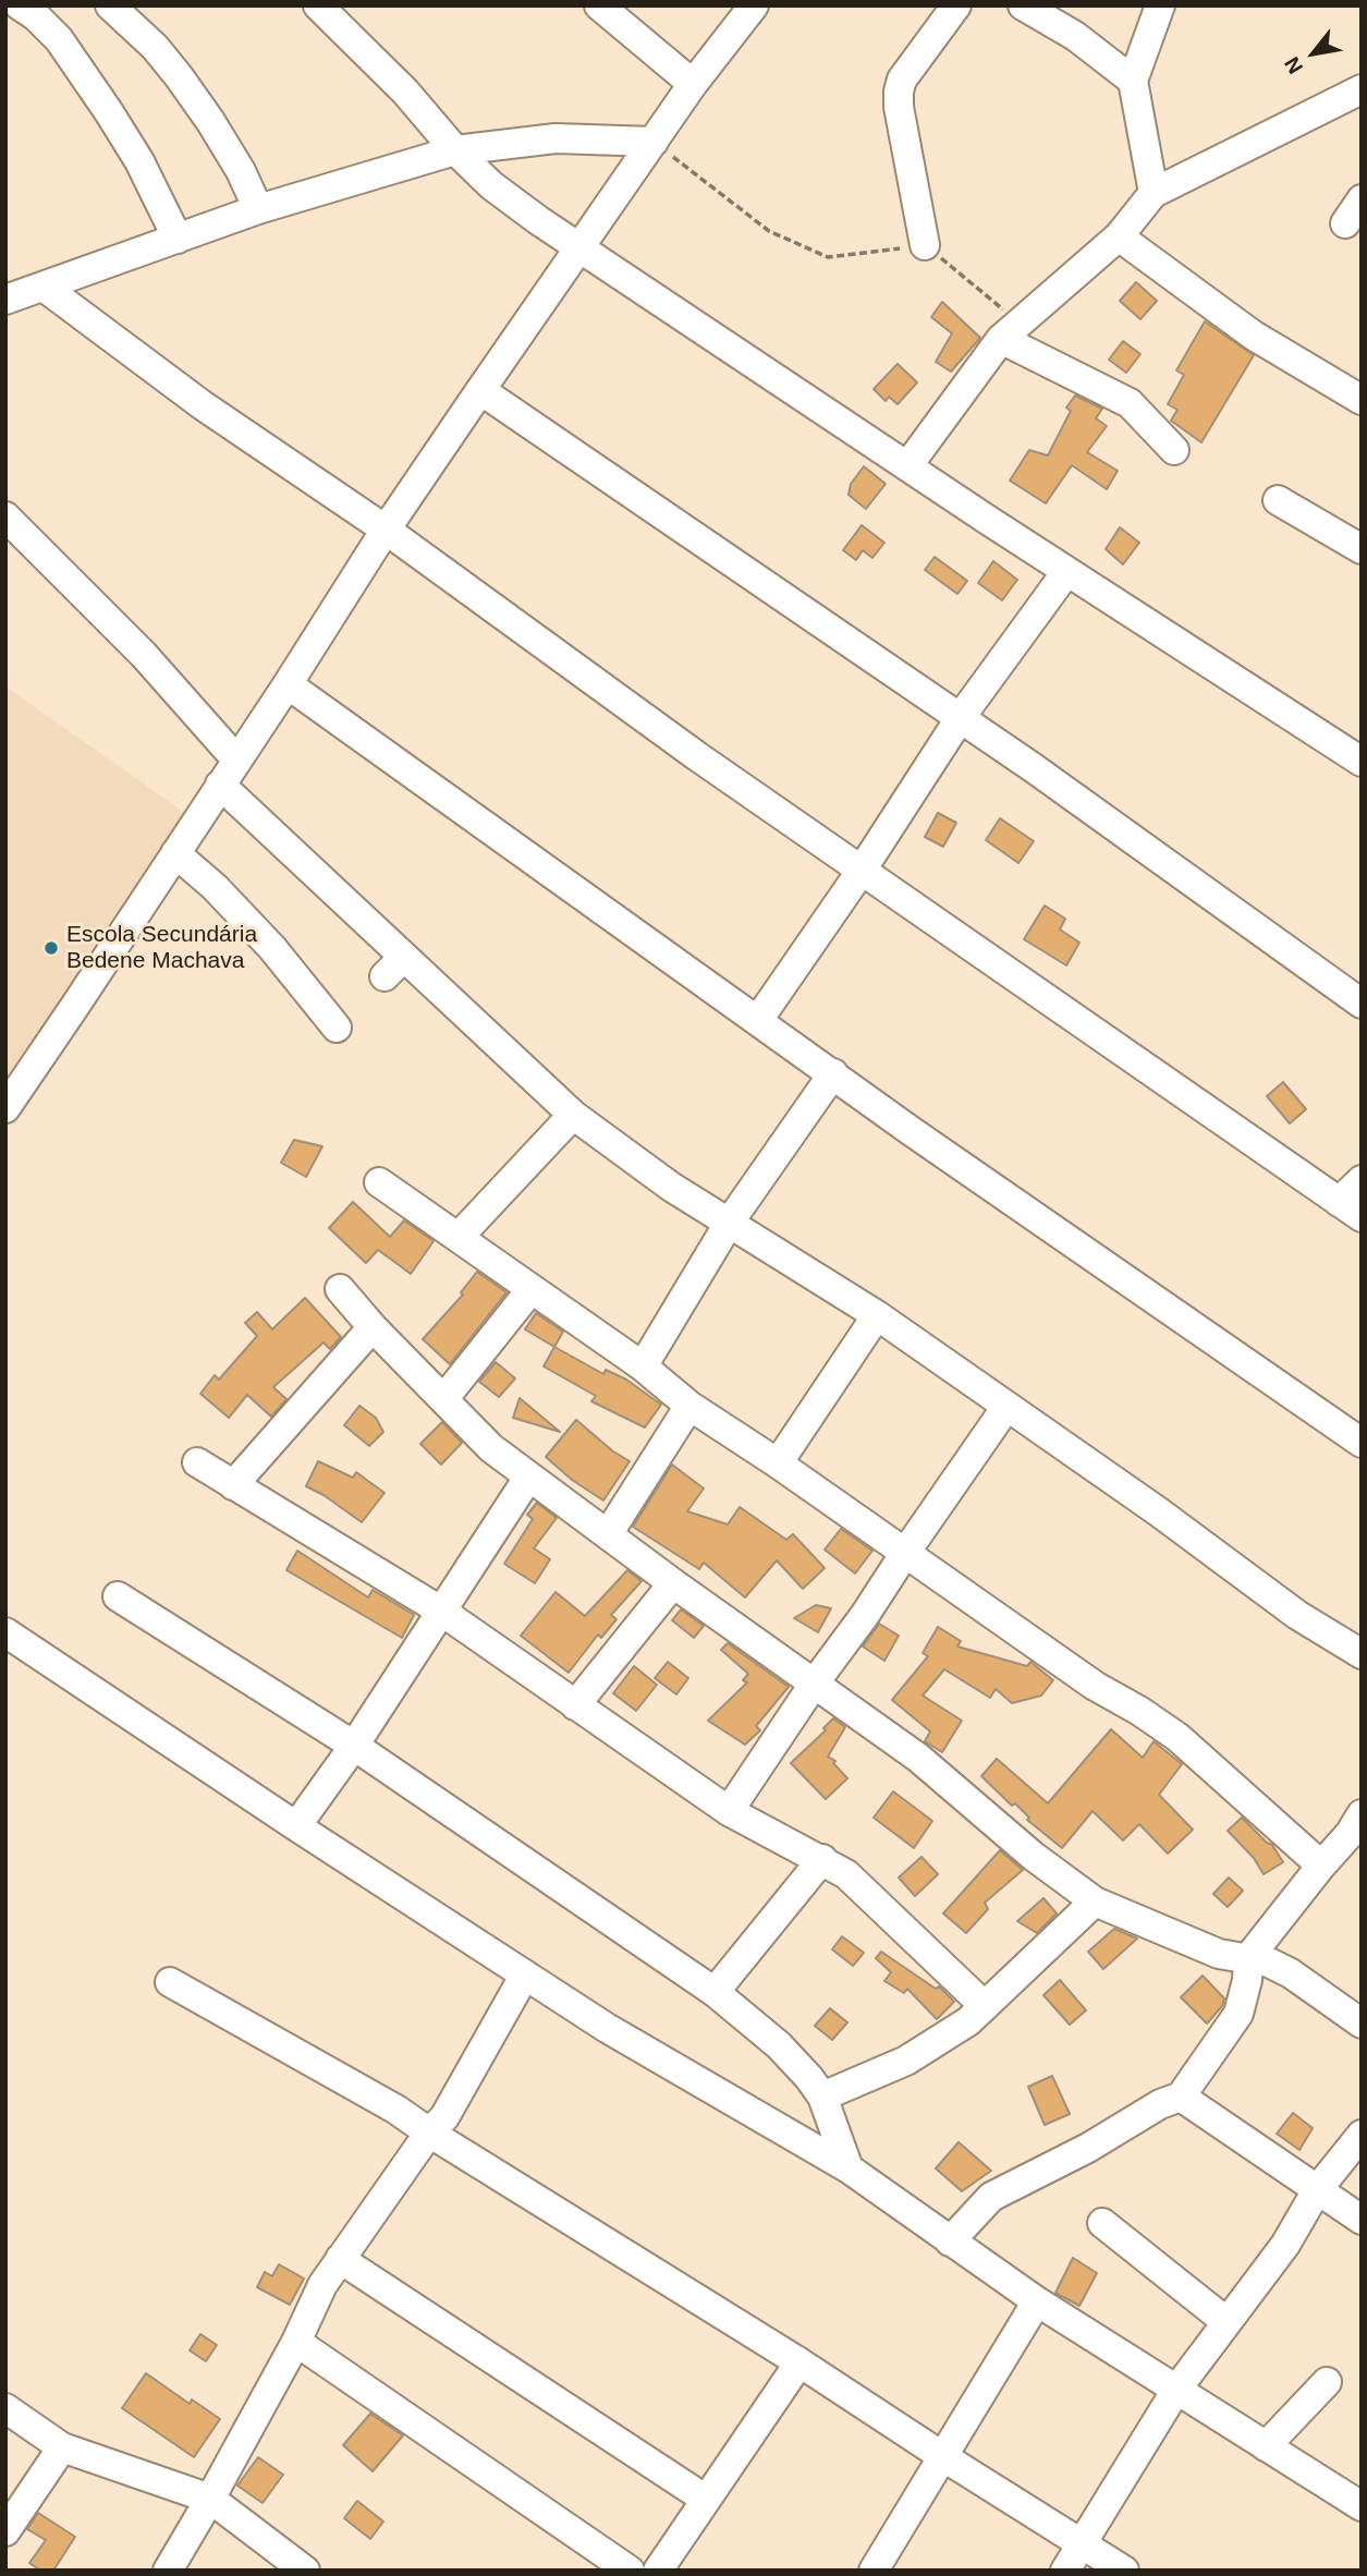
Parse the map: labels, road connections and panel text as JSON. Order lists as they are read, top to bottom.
{
  "places": ["Escola Secundária Bedene Machava"],
  "north": "bottom left"
}
